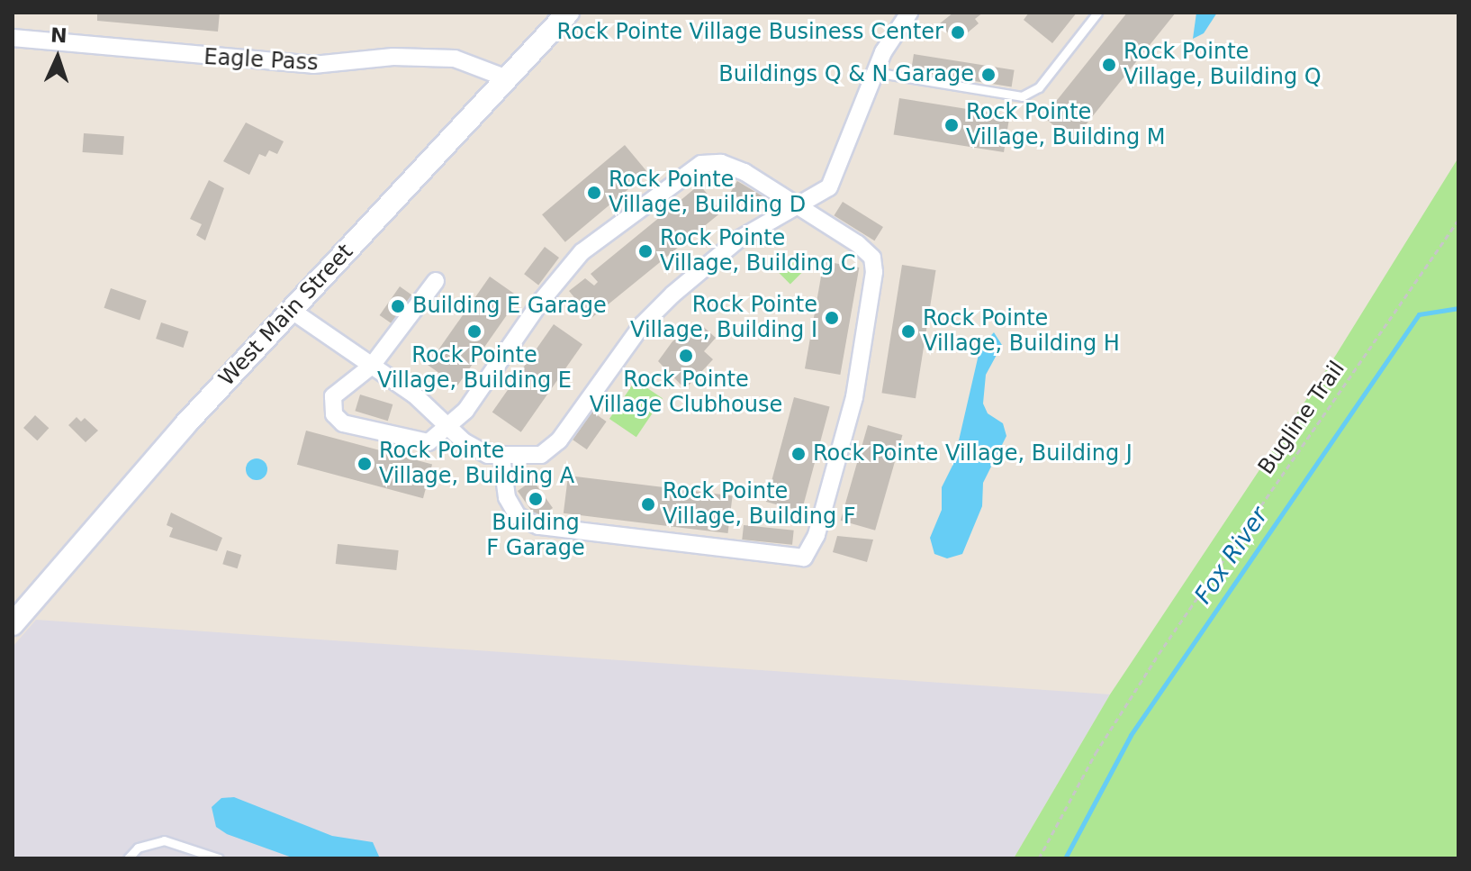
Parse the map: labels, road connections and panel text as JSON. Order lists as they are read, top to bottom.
{
  "streets": {
    "main road": ["West Main Street"],
    "street": ["Eagle Pass"],
    "path": ["Bugline Trail"]
  },
  "crossings": [
    ["Eagle Pass", "West Main Street"]
  ],
  "water": ["Fox River"],
  "places": [
    "Rock Pointe Village Business Center",
    "Rock Pointe Village, Building Q",
    "Buildings Q & N Garage",
    "Rock Pointe Village, Building M",
    "Rock Pointe Village, Building D",
    "Rock Pointe Village, Building C",
    "Building E Garage",
    "Rock Pointe Village, Building I",
    "Rock Pointe Village, Building E",
    "Rock Pointe Village, Building H",
    "Rock Pointe Village Clubhouse",
    "Rock Pointe Village, Building J",
    "Rock Pointe Village, Building A",
    "Building F Garage",
    "Rock Pointe Village, Building F"
  ],
  "north": "top"
}
